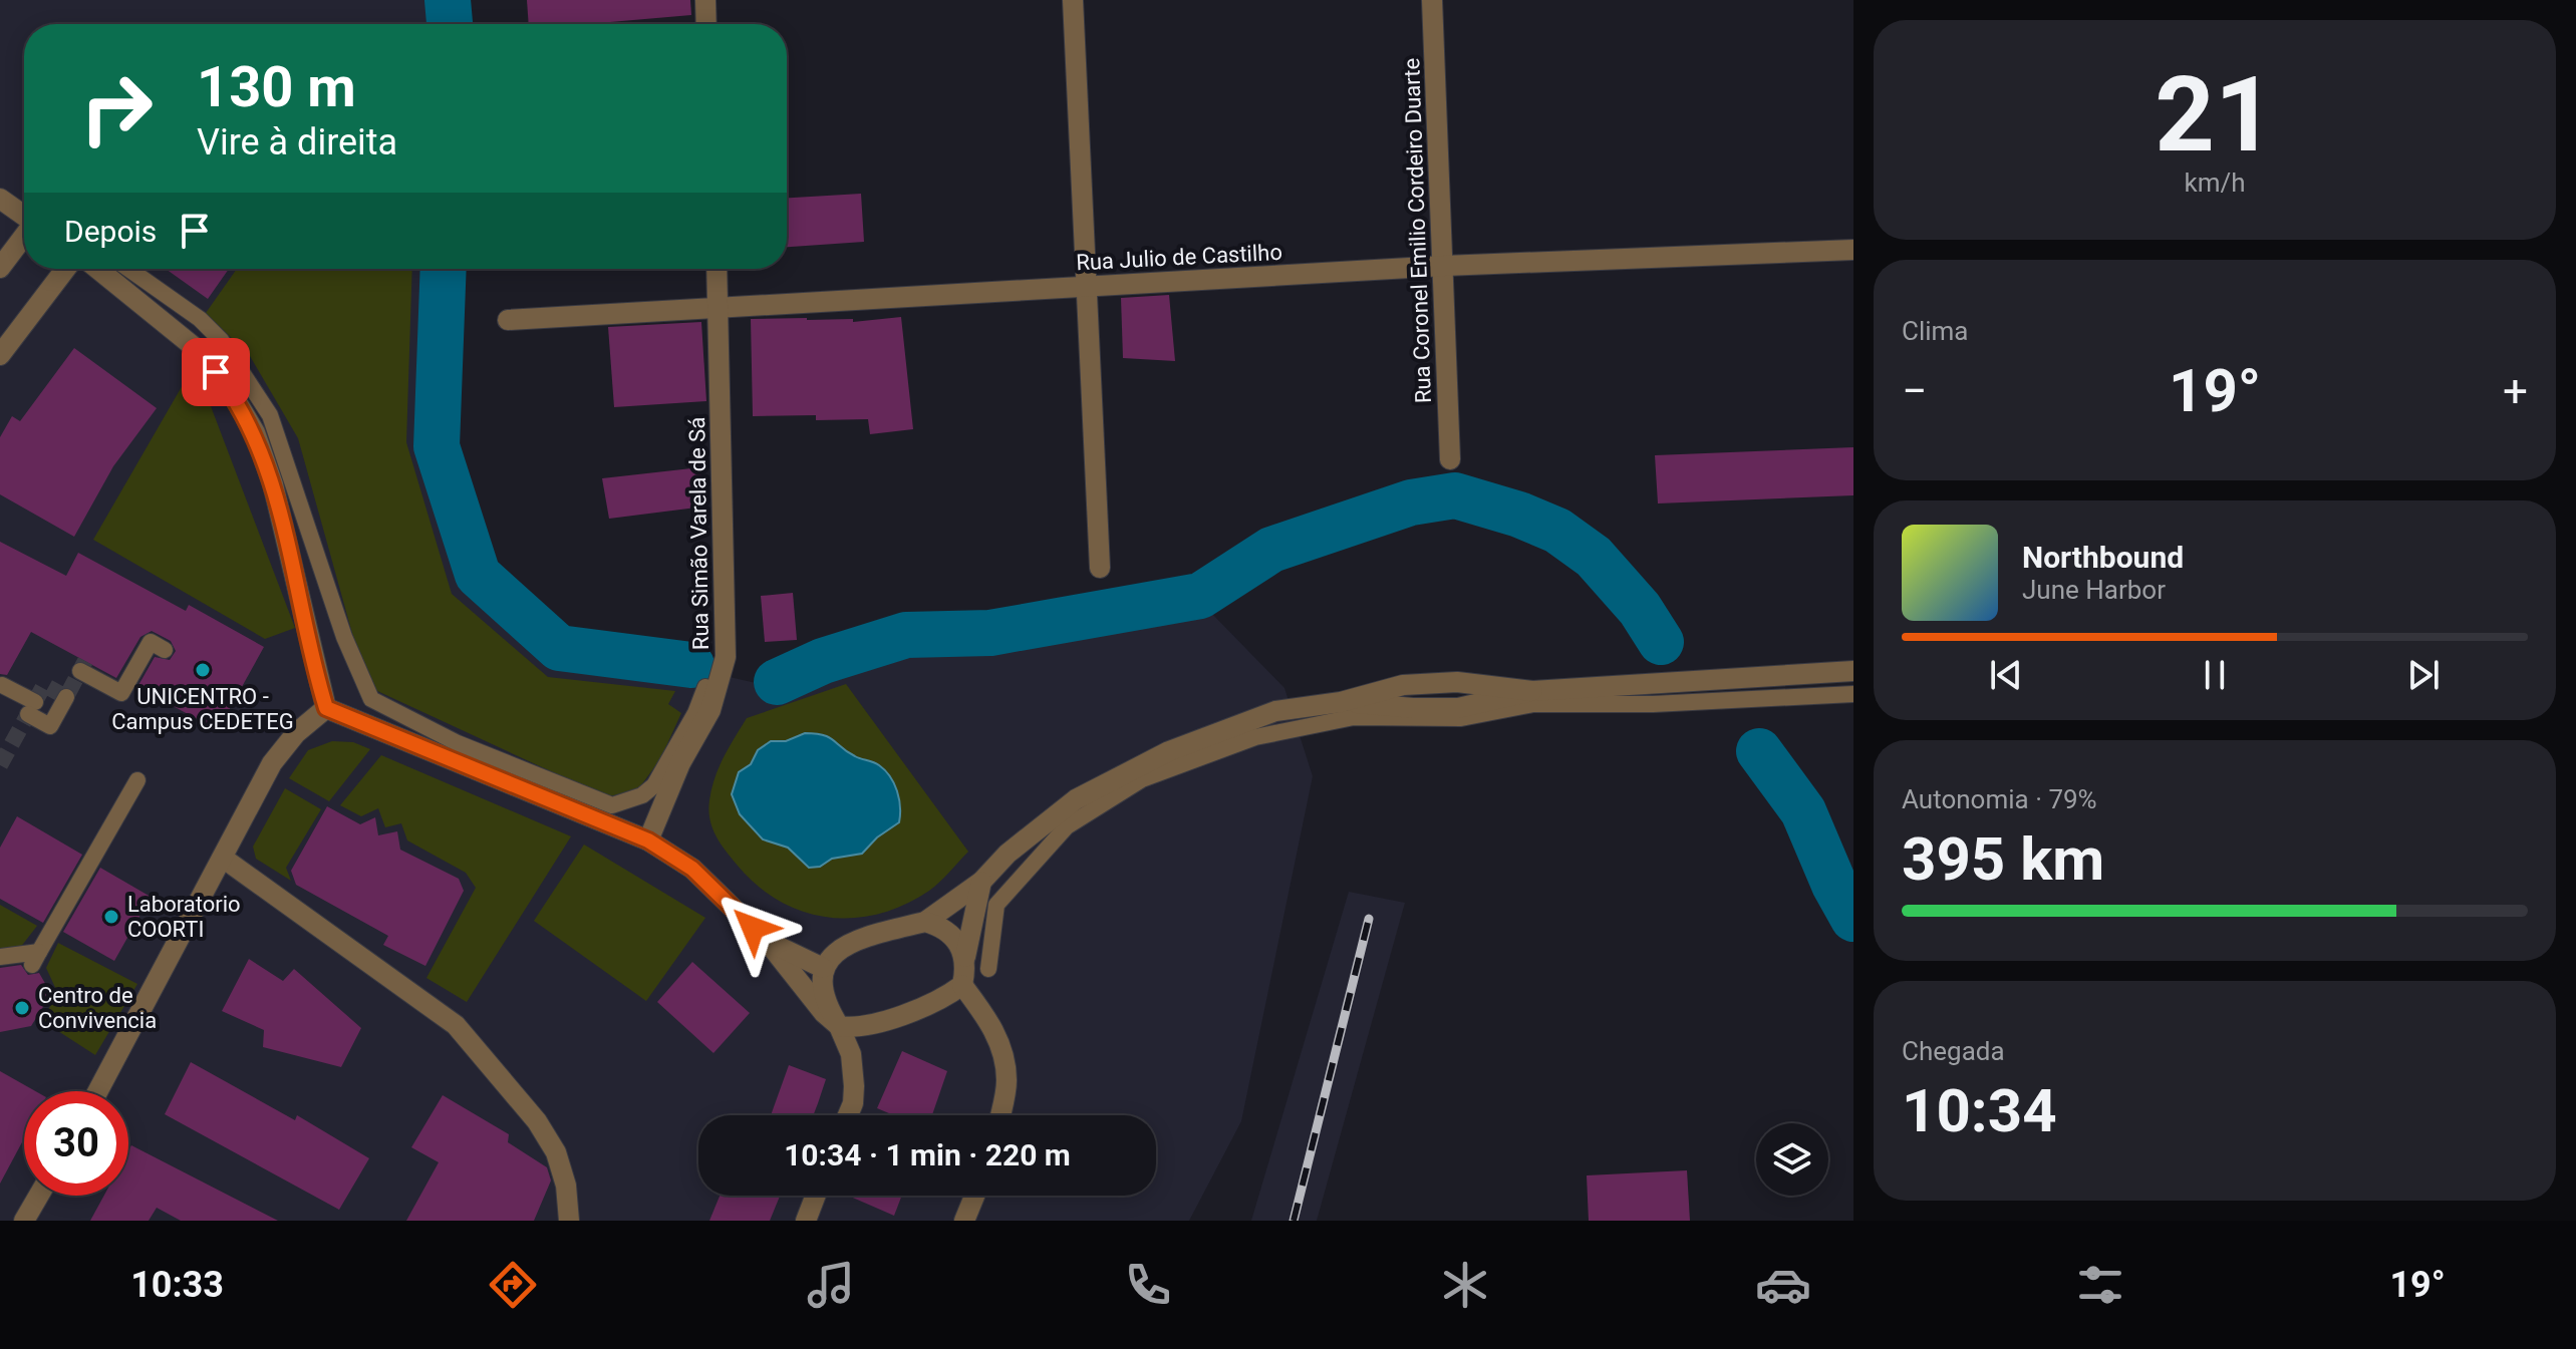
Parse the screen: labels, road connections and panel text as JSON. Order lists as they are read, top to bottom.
{
  "streets": {
    "street": ["Rua Coronel Emilio Cordeiro Duarte", "Rua Julio de Castilho", "Rua Simão Varela de Sá"]
  },
  "crossings": [
    ["Rua Coronel Emilio Cordeiro Duarte", "Rua Julio de Castilho"],
    ["Rua Julio de Castilho", "Rua Simão Varela de Sá"]
  ],
  "places": ["UNICENTRO - Campus CEDETEG", "Laboratorio COORTI", "Centro de Convivencia"],
  "page": {
    "tile": [
      ["21", "km/h"],
      "Clima",
      ["Autonomia · 79%", "395 km"],
      ["Chegada", "10:34"]
    ],
    "turn": ["130 m", "Vire à direita"],
    "then": "Depois",
    "heat": ["−", "19°", "+"],
    "song": ["Northbound", "June Harbor"],
    "limit": "30",
    "trip": "10:34 · 1 min · 220 m",
    "tabs": ["10:33", "19°"]
  }
}
